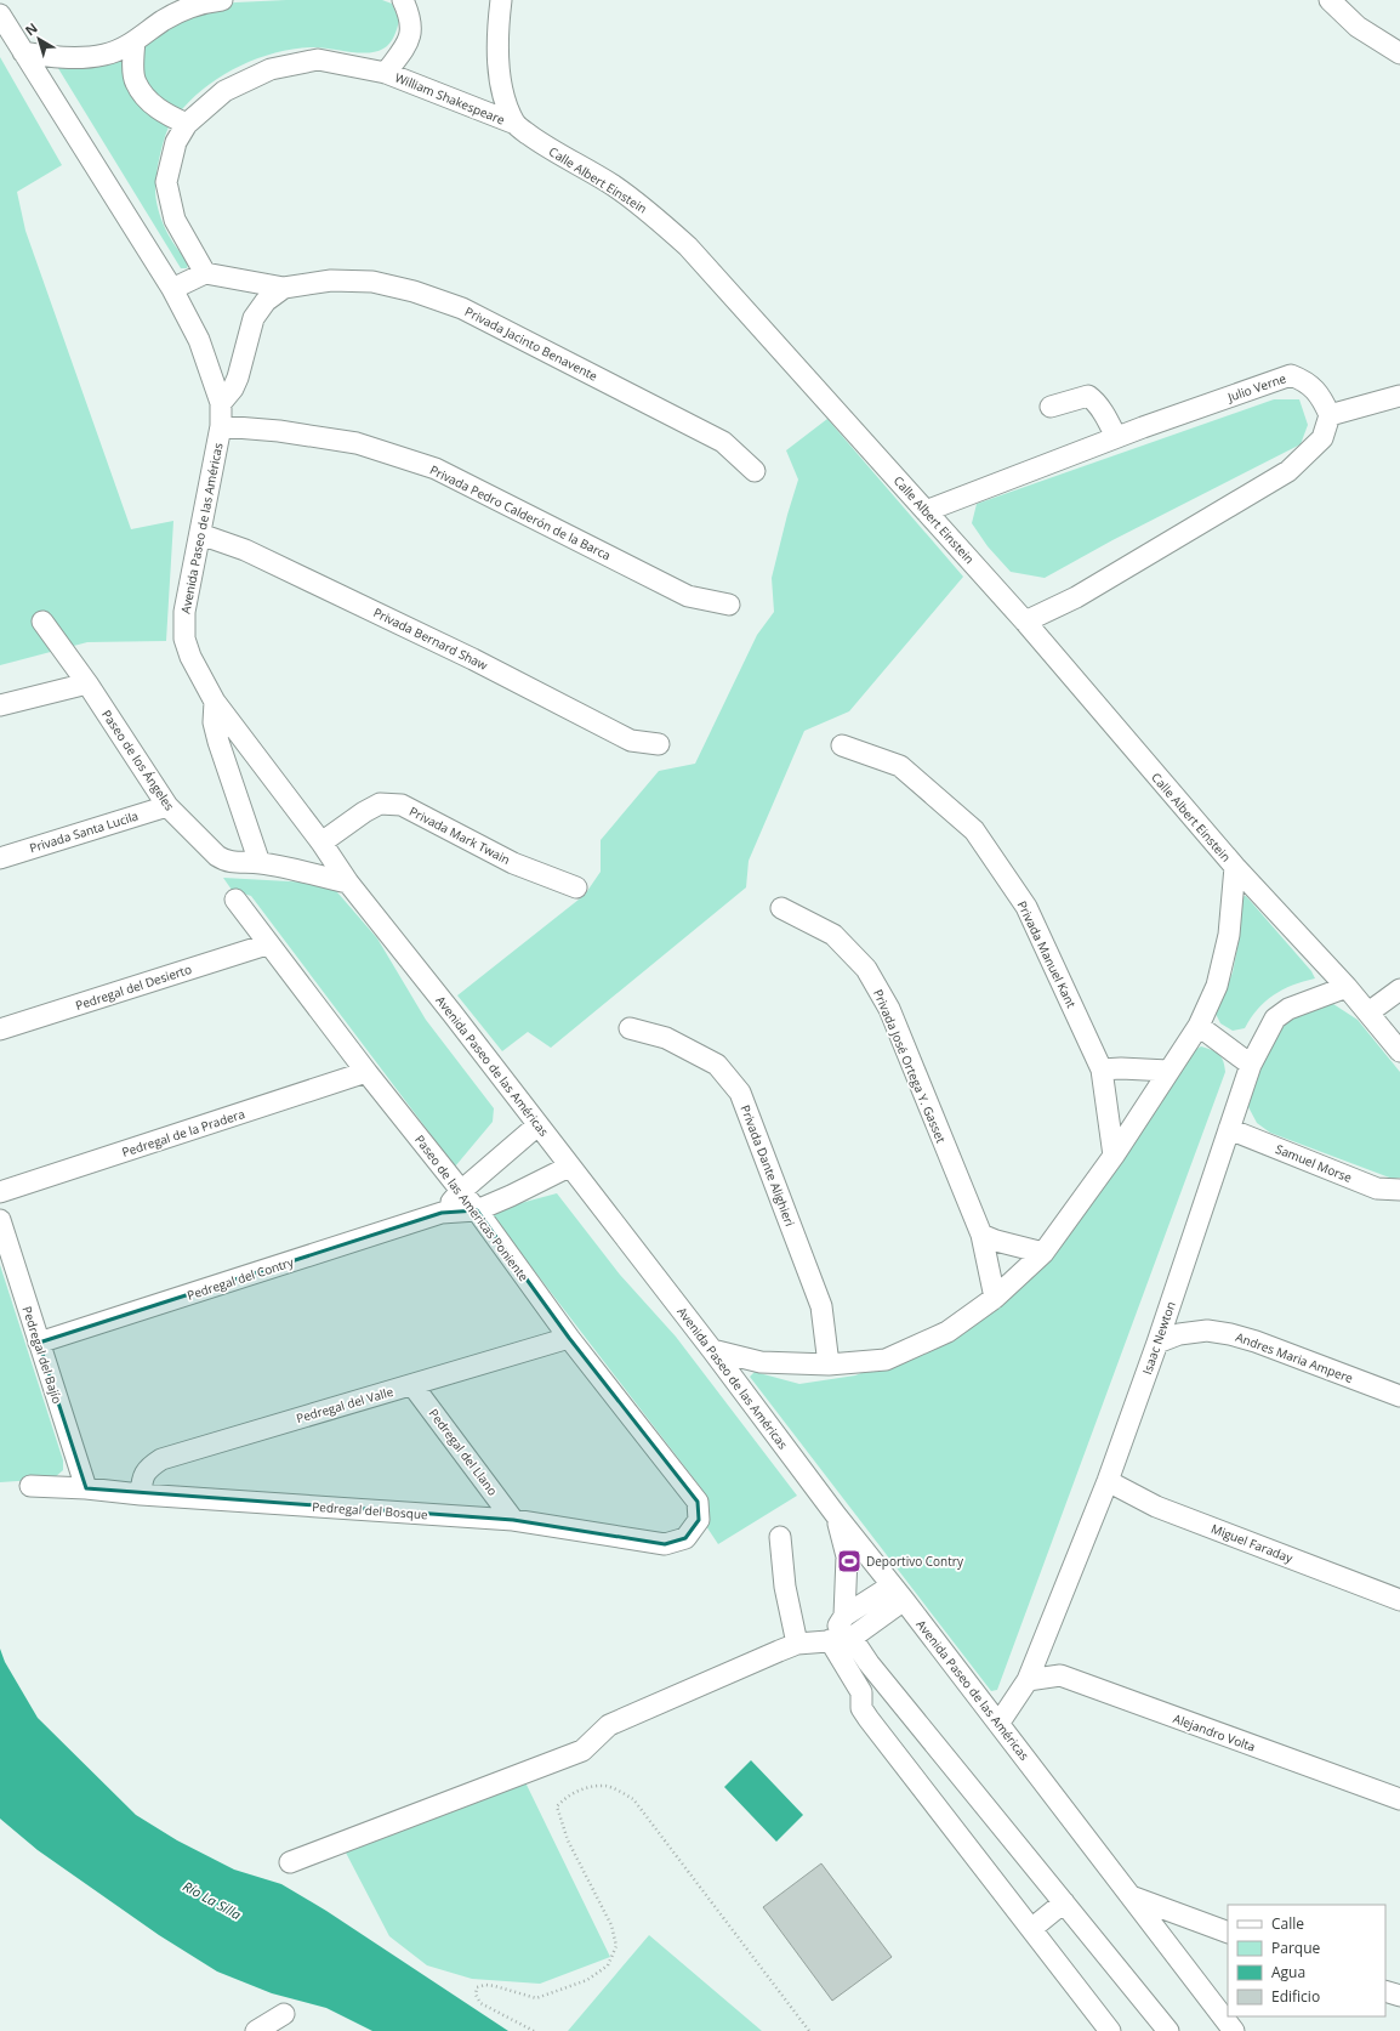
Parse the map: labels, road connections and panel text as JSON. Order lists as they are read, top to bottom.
{
  "streets": {
    "street": [
      "William Shakespeare",
      "Calle Albert Einstein",
      "Privada Jacinto Benavente",
      "Julio Verne",
      "Privada Pedro Calderón de la Barca",
      "Avenida Paseo de las Américas",
      "Privada Bernard Shaw",
      "Paseo de los Ángeles",
      "Privada Santa Lucila",
      "Privada Mark Twain",
      "Privada Manuel Kant",
      "Pedregal del Desierto",
      "Privada José Ortega Y. Gasset",
      "Pedregal de la Pradera",
      "Samuel Morse",
      "Privada Dante Alighieri",
      "Paseo de las Americas Poniente",
      "Pedregal del Contry",
      "Isaac Newton",
      "Pedregal del Bajío",
      "Andres Maria Ampere",
      "Pedregal del Valle",
      "Pedregal del Llano",
      "Pedregal del Bosque",
      "Miguel Faraday",
      "Alejandro Volta"
    ]
  },
  "crossings": [
    ["William Shakespeare", "Calle Albert Einstein"],
    ["William Shakespeare", "Privada Jacinto Benavente"],
    ["Calle Albert Einstein", "Julio Verne"],
    ["Calle Albert Einstein", "Isaac Newton"],
    ["Privada Jacinto Benavente", "Avenida Paseo de las Américas"],
    ["Privada Pedro Calderón de la Barca", "Avenida Paseo de las Américas"],
    ["Avenida Paseo de las Américas", "Privada Bernard Shaw"],
    ["Avenida Paseo de las Américas", "Paseo de los Ángeles"],
    ["Avenida Paseo de las Américas", "Privada Mark Twain"],
    ["Avenida Paseo de las Américas", "Pedregal del Contry"],
    ["Avenida Paseo de las Américas", "Isaac Newton"],
    ["Paseo de los Ángeles", "Privada Santa Lucila"],
    ["Pedregal del Desierto", "Paseo de las Americas Poniente"],
    ["Pedregal de la Pradera", "Paseo de las Americas Poniente"],
    ["Samuel Morse", "Isaac Newton"],
    ["Paseo de las Americas Poniente", "Pedregal del Contry"],
    ["Paseo de las Americas Poniente", "Pedregal del Valle"],
    ["Paseo de las Americas Poniente", "Pedregal del Bosque"],
    ["Pedregal del Contry", "Pedregal del Bajío"],
    ["Isaac Newton", "Andres Maria Ampere"],
    ["Isaac Newton", "Miguel Faraday"],
    ["Isaac Newton", "Alejandro Volta"],
    ["Pedregal del Bajío", "Pedregal del Bosque"],
    ["Pedregal del Valle", "Pedregal del Llano"],
    ["Pedregal del Valle", "Pedregal del Bosque"],
    ["Pedregal del Llano", "Pedregal del Bosque"]
  ],
  "water": ["Río La Silla"],
  "places": {
    "sports": ["Deportivo Contry"]
  },
  "legend": [
    "Calle",
    "Parque",
    "Agua",
    "Edificio"
  ],
  "north": "top left"
}
